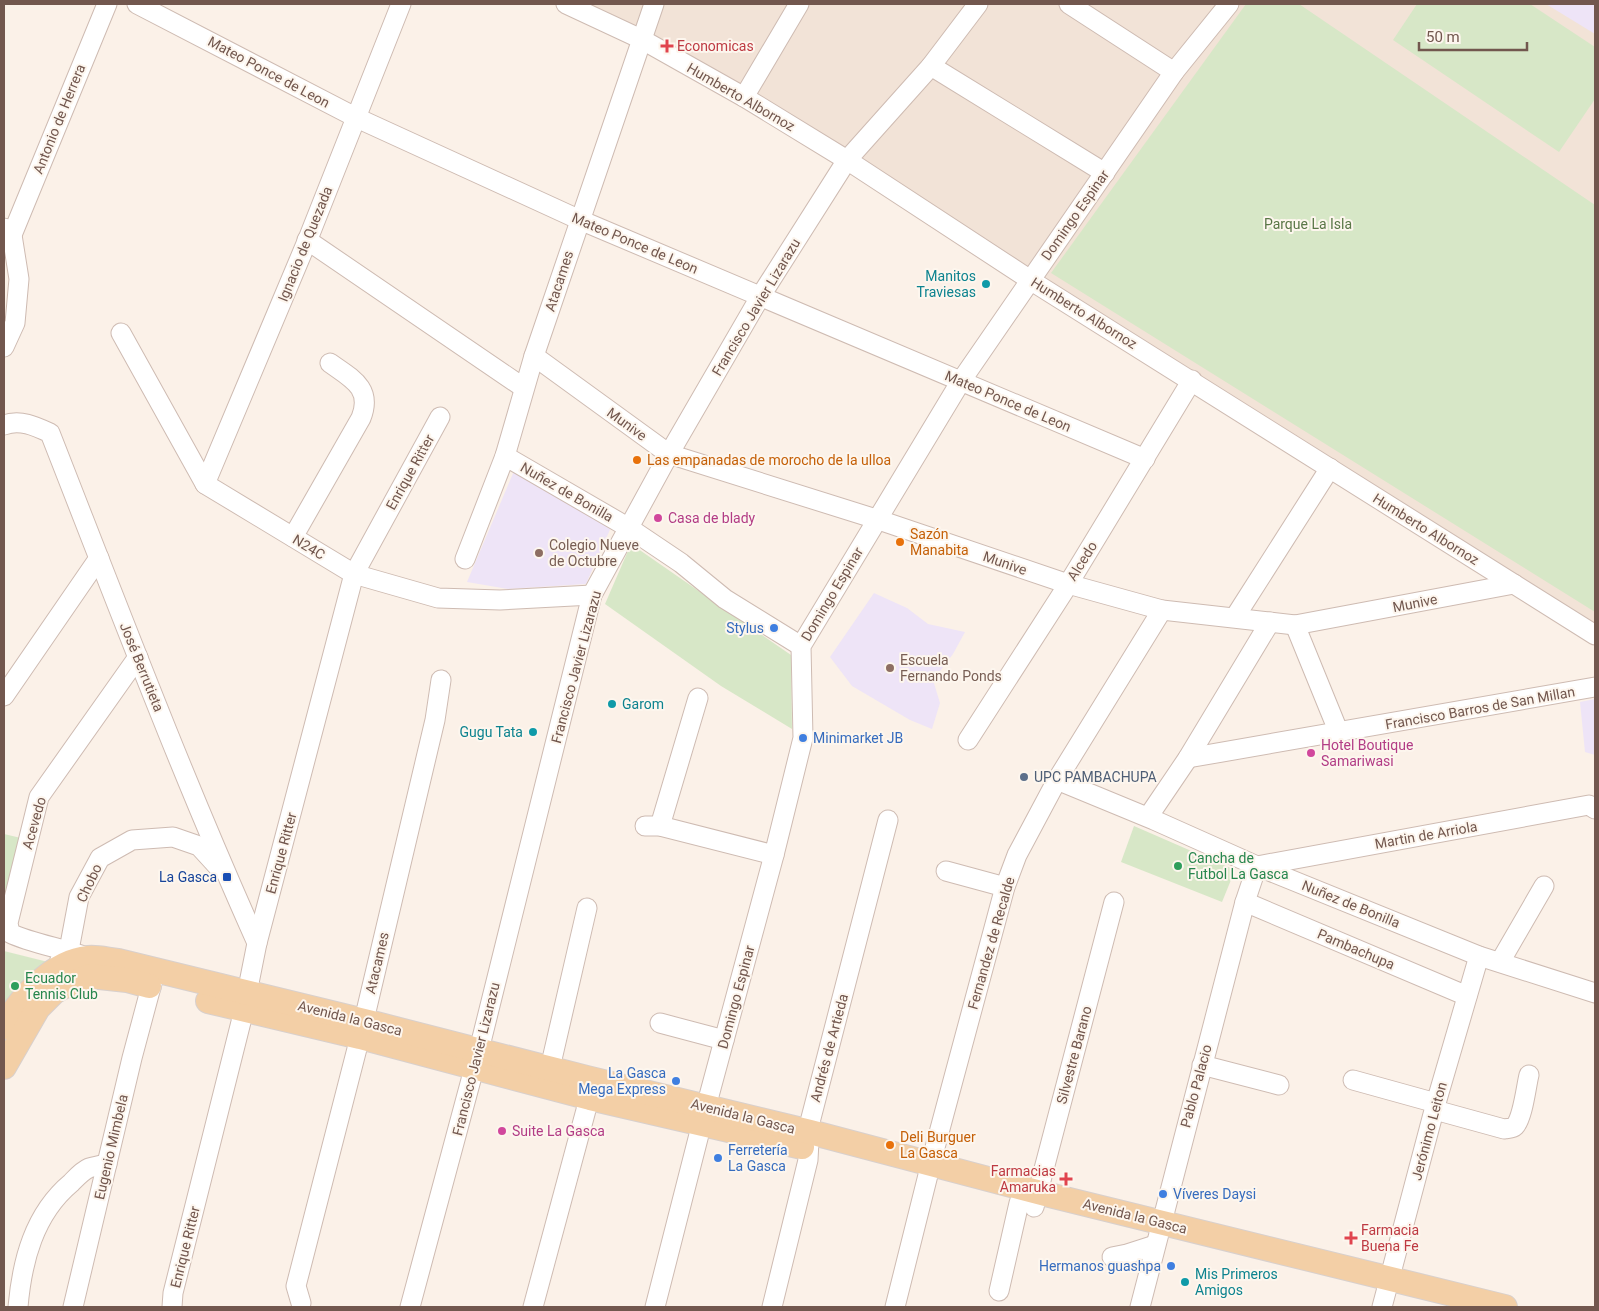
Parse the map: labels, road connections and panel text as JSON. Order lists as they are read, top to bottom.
{
  "streets": {
    "main road": ["Avenida la Gasca"],
    "street": [
      "Mateo Ponce de Leon",
      "Humberto Albornoz",
      "Antonio de Herrera",
      "Domingo Espinar",
      "Ignacio de Quezada",
      "Atacames",
      "Francisco Javier Lizarazu",
      "Munive",
      "Enrique Ritter",
      "Nuñez de Bonilla",
      "N24C",
      "Alcedo",
      "José Berrutieta",
      "Francisco Barros de San Millan",
      "Acevedo",
      "Martin de Arriola",
      "Chobo",
      "Fernandez de Recalde",
      "Pambachupa",
      "Andrés de Artieda",
      "Silvestre Barano",
      "Pablo Palacio",
      "Jerónimo Leiton",
      "Eugenio Mimbela"
    ]
  },
  "crossings": [
    ["Mateo Ponce de Leon", "Domingo Espinar"],
    ["Mateo Ponce de Leon", "Ignacio de Quezada"],
    ["Mateo Ponce de Leon", "Atacames"],
    ["Mateo Ponce de Leon", "Francisco Javier Lizarazu"],
    ["Mateo Ponce de Leon", "Alcedo"],
    ["Humberto Albornoz", "Domingo Espinar"],
    ["Humberto Albornoz", "Atacames"],
    ["Humberto Albornoz", "Francisco Javier Lizarazu"],
    ["Humberto Albornoz", "Munive"],
    ["Humberto Albornoz", "Alcedo"],
    ["Domingo Espinar", "Munive"],
    ["Domingo Espinar", "Nuñez de Bonilla"],
    ["Domingo Espinar", "Avenida la Gasca"],
    ["Ignacio de Quezada", "N24C"],
    ["Atacames", "Munive"],
    ["Atacames", "Nuñez de Bonilla"],
    ["Atacames", "Avenida la Gasca"],
    ["Francisco Javier Lizarazu", "Munive"],
    ["Francisco Javier Lizarazu", "Nuñez de Bonilla"],
    ["Francisco Javier Lizarazu", "N24C"],
    ["Francisco Javier Lizarazu", "Avenida la Gasca"],
    ["Munive", "Alcedo"],
    ["Munive", "Fernandez de Recalde"],
    ["Enrique Ritter", "N24C"],
    ["Enrique Ritter", "José Berrutieta"],
    ["Enrique Ritter", "Avenida la Gasca"],
    ["Nuñez de Bonilla", "Martin de Arriola"],
    ["Nuñez de Bonilla", "Fernandez de Recalde"],
    ["Nuñez de Bonilla", "Pablo Palacio"],
    ["Nuñez de Bonilla", "Jerónimo Leiton"],
    ["José Berrutieta", "Acevedo"],
    ["José Berrutieta", "Chobo"],
    ["Acevedo", "Chobo"],
    ["Acevedo", "Avenida la Gasca"],
    ["Martin de Arriola", "Pablo Palacio"],
    ["Chobo", "Avenida la Gasca"],
    ["Fernandez de Recalde", "Avenida la Gasca"],
    ["Pambachupa", "Pablo Palacio"],
    ["Pambachupa", "Jerónimo Leiton"],
    ["Avenida la Gasca", "Andrés de Artieda"],
    ["Avenida la Gasca", "Silvestre Barano"],
    ["Avenida la Gasca", "Pablo Palacio"],
    ["Avenida la Gasca", "Jerónimo Leiton"],
    ["Avenida la Gasca", "Eugenio Mimbela"]
  ],
  "parks": ["Parque La Isla"],
  "places": {
    "health": ["Economicas", "Farmacias Amaruka", "Farmacia Buena Fe"],
    "other": [
      "Manitos Traviesas",
      "Las empanadas de morocho de la ulloa",
      "Casa de blady",
      "Sazón Manabita",
      "Colegio Nueve de Octubre",
      "Stylus",
      "Escuela Fernando Ponds",
      "Garom",
      "Gugu Tata",
      "Minimarket JB",
      "Hotel Boutique Samariwasi",
      "UPC PAMBACHUPA",
      "Cancha de Futbol La Gasca",
      "Ecuador Tennis Club",
      "La Gasca Mega Express",
      "Suite La Gasca",
      "Deli Burguer La Gasca",
      "Ferretería La Gasca",
      "Víveres Daysi",
      "Hermanos guashpa",
      "Mis Primeros Amigos"
    ],
    "transit": ["La Gasca"]
  },
  "scale_bar": "50 m"
}
